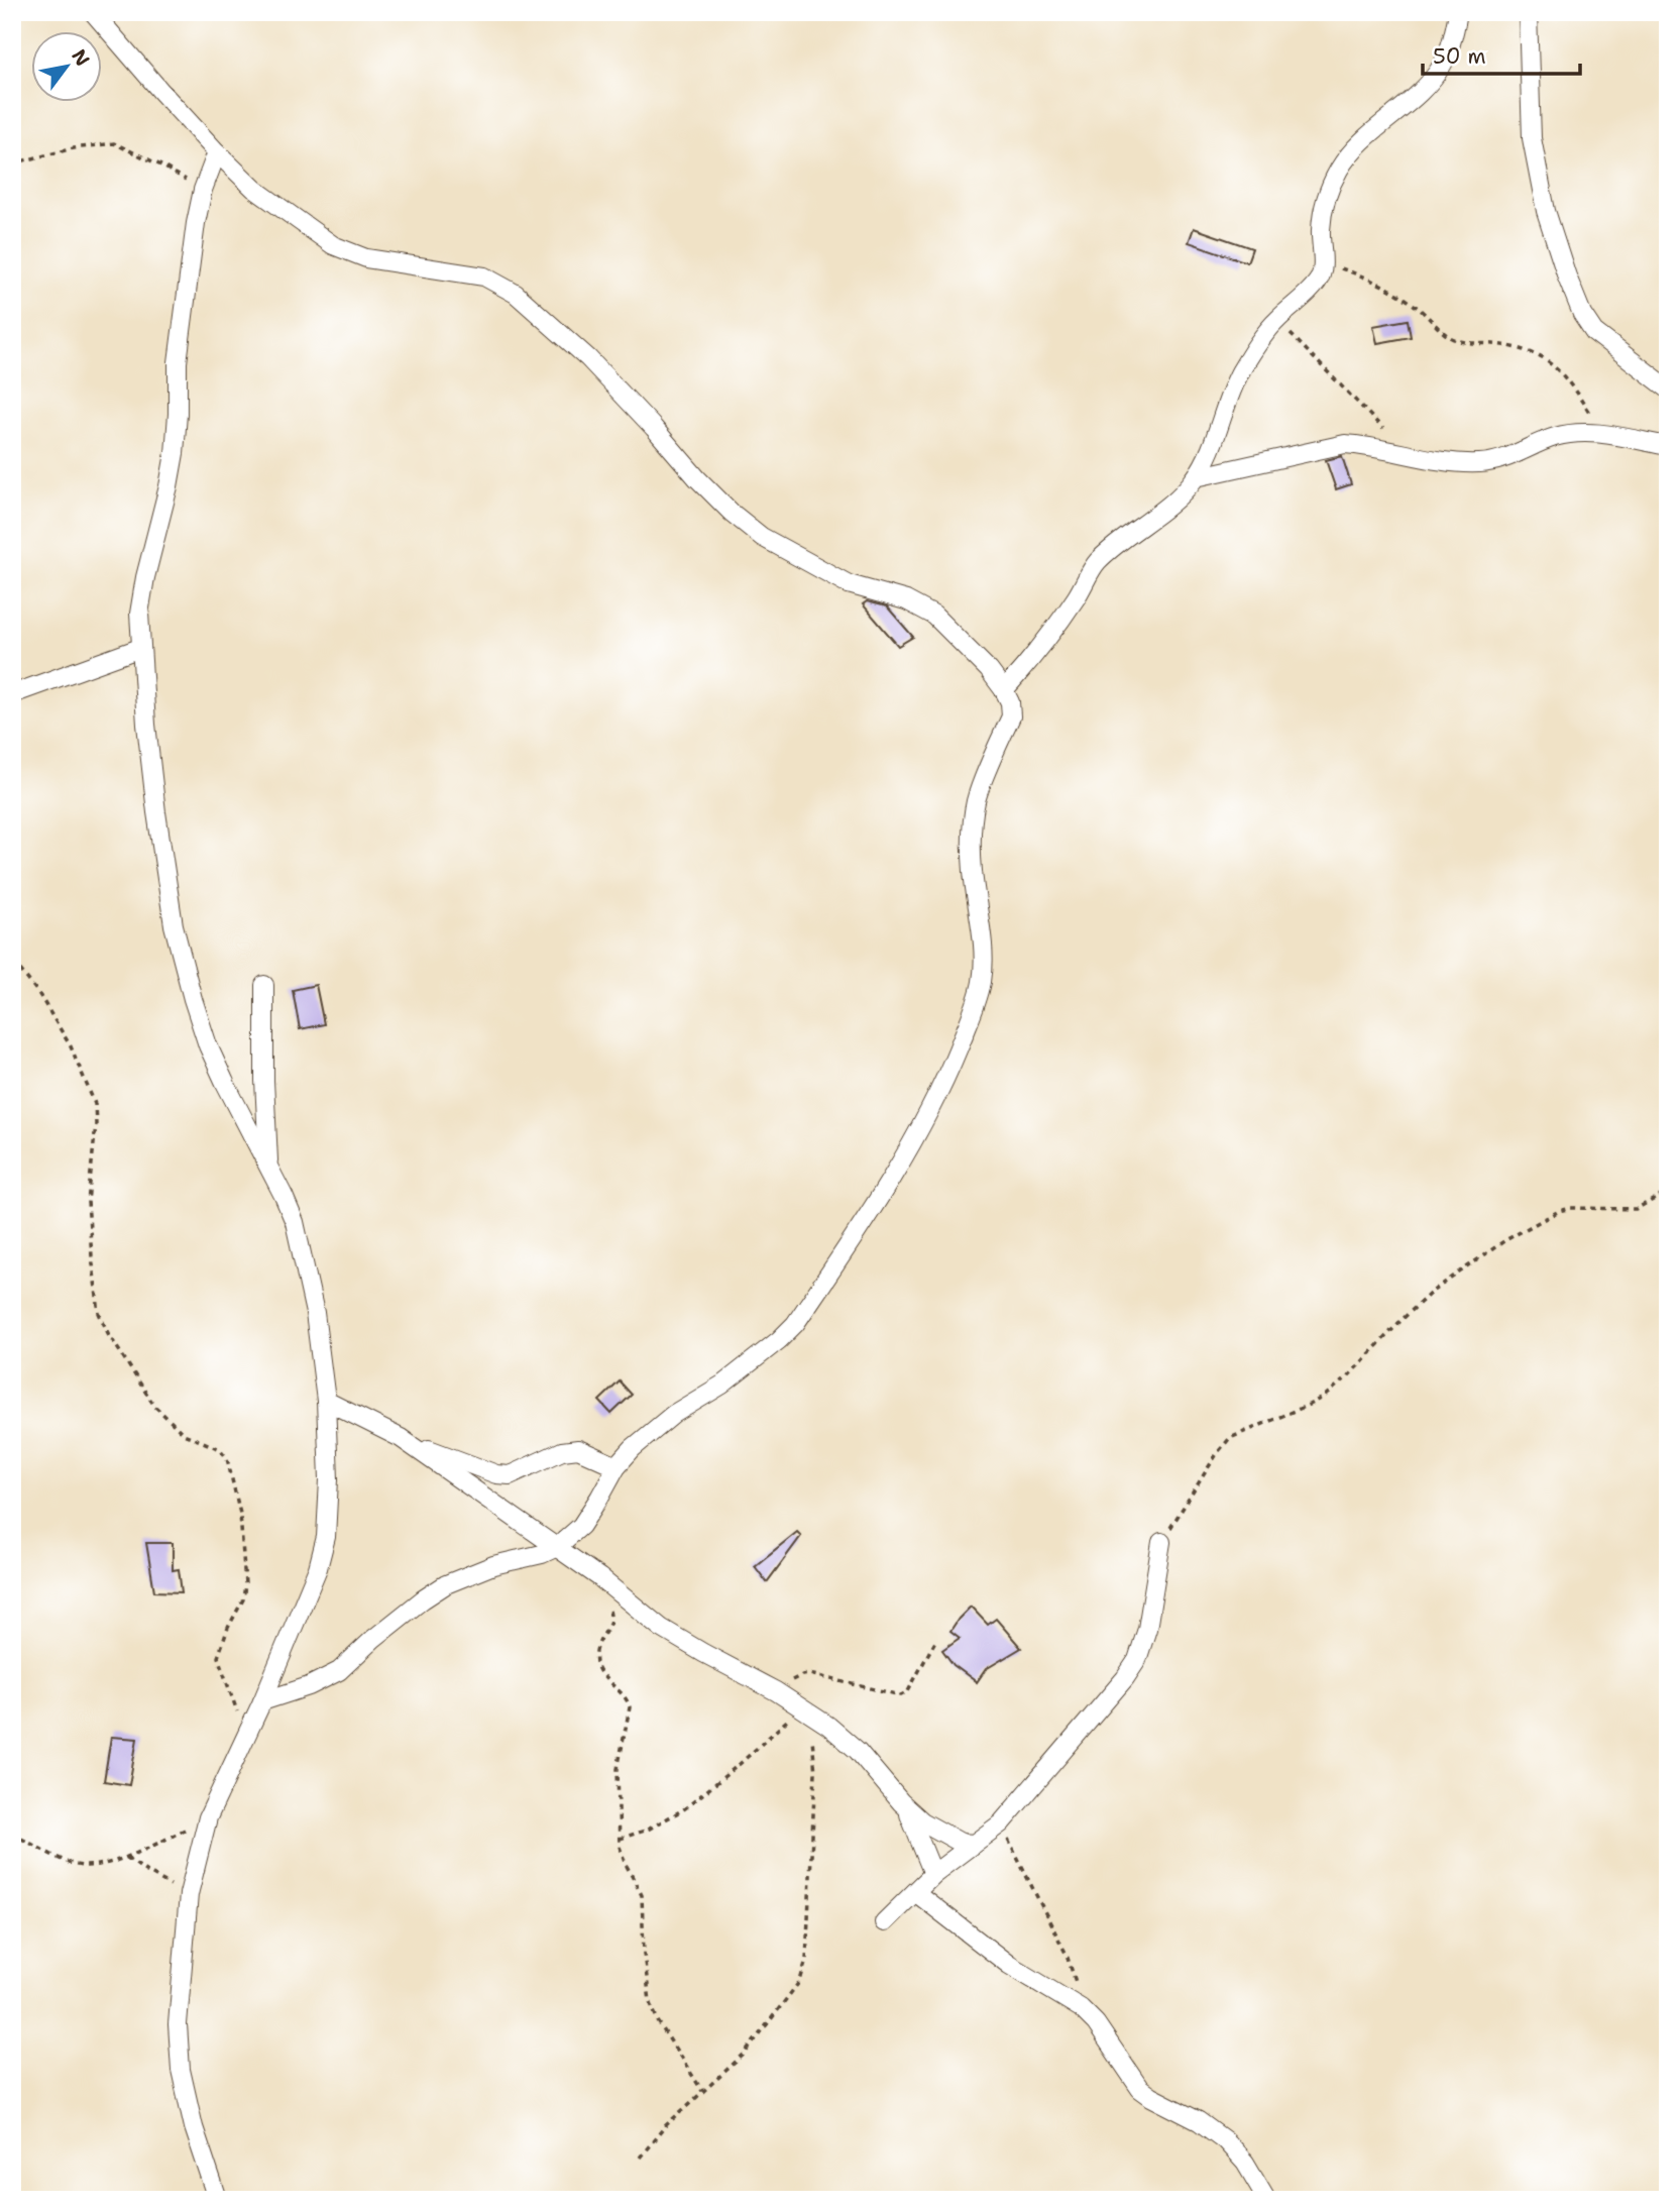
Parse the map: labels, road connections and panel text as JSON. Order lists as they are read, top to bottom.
{
  "scale_bar": "50 m",
  "north": "top right"
}
